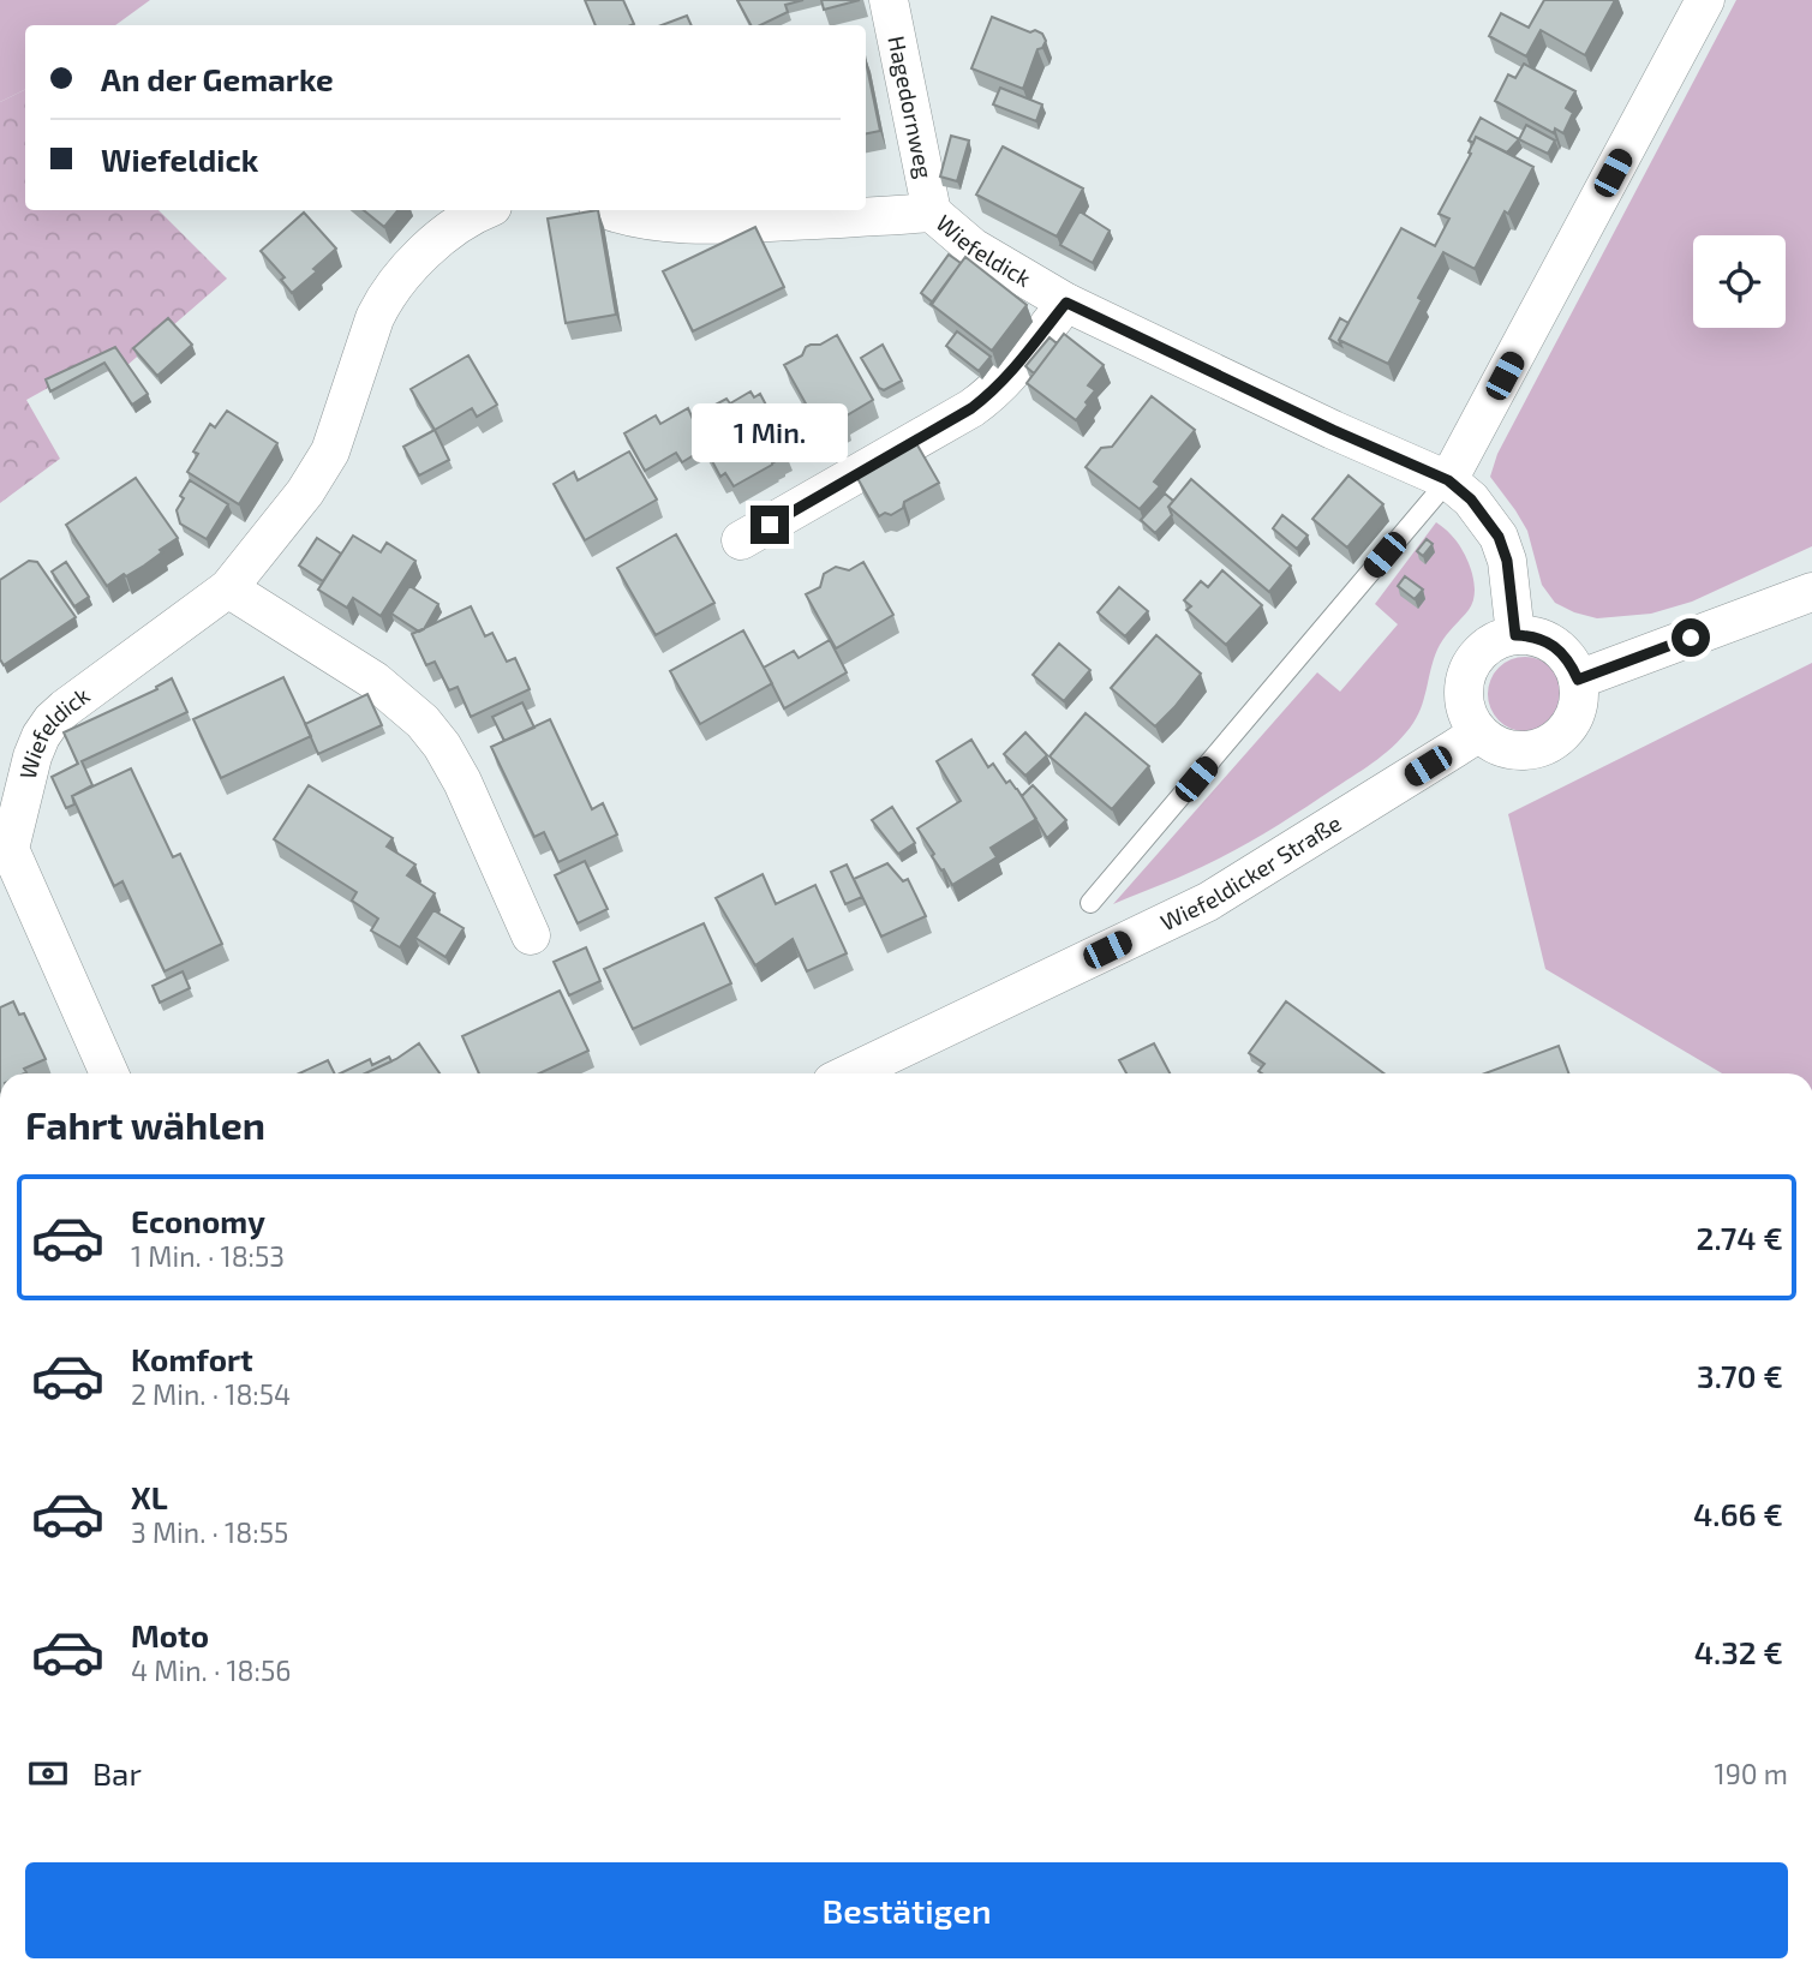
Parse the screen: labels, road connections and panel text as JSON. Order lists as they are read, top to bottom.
{
  "streets": {
    "street": ["Hagedornweg", "Wiefeldick", "Wiefeldicker Straße"]
  },
  "crossings": [
    ["Hagedornweg", "Wiefeldick"]
  ],
  "page": {
    "banner": ["An der Gemarke", "Wiefeldick"],
    "bubble": "1 Min.",
    "heading": "Fahrt wählen",
    "list": [
      {
        "name": "Economy",
        "note": "1 Min. · 18:53",
        "value": "2.74 €"
      },
      {
        "name": "Komfort",
        "note": "2 Min. · 18:54",
        "value": "3.70 €"
      },
      {
        "name": "XL",
        "note": "3 Min. · 18:55",
        "value": "4.66 €"
      },
      {
        "name": "Moto",
        "note": "4 Min. · 18:56",
        "value": "4.32 €"
      }
    ],
    "pay": ["Bar", "190 m"],
    "buttons": "Bestätigen"
  }
}
